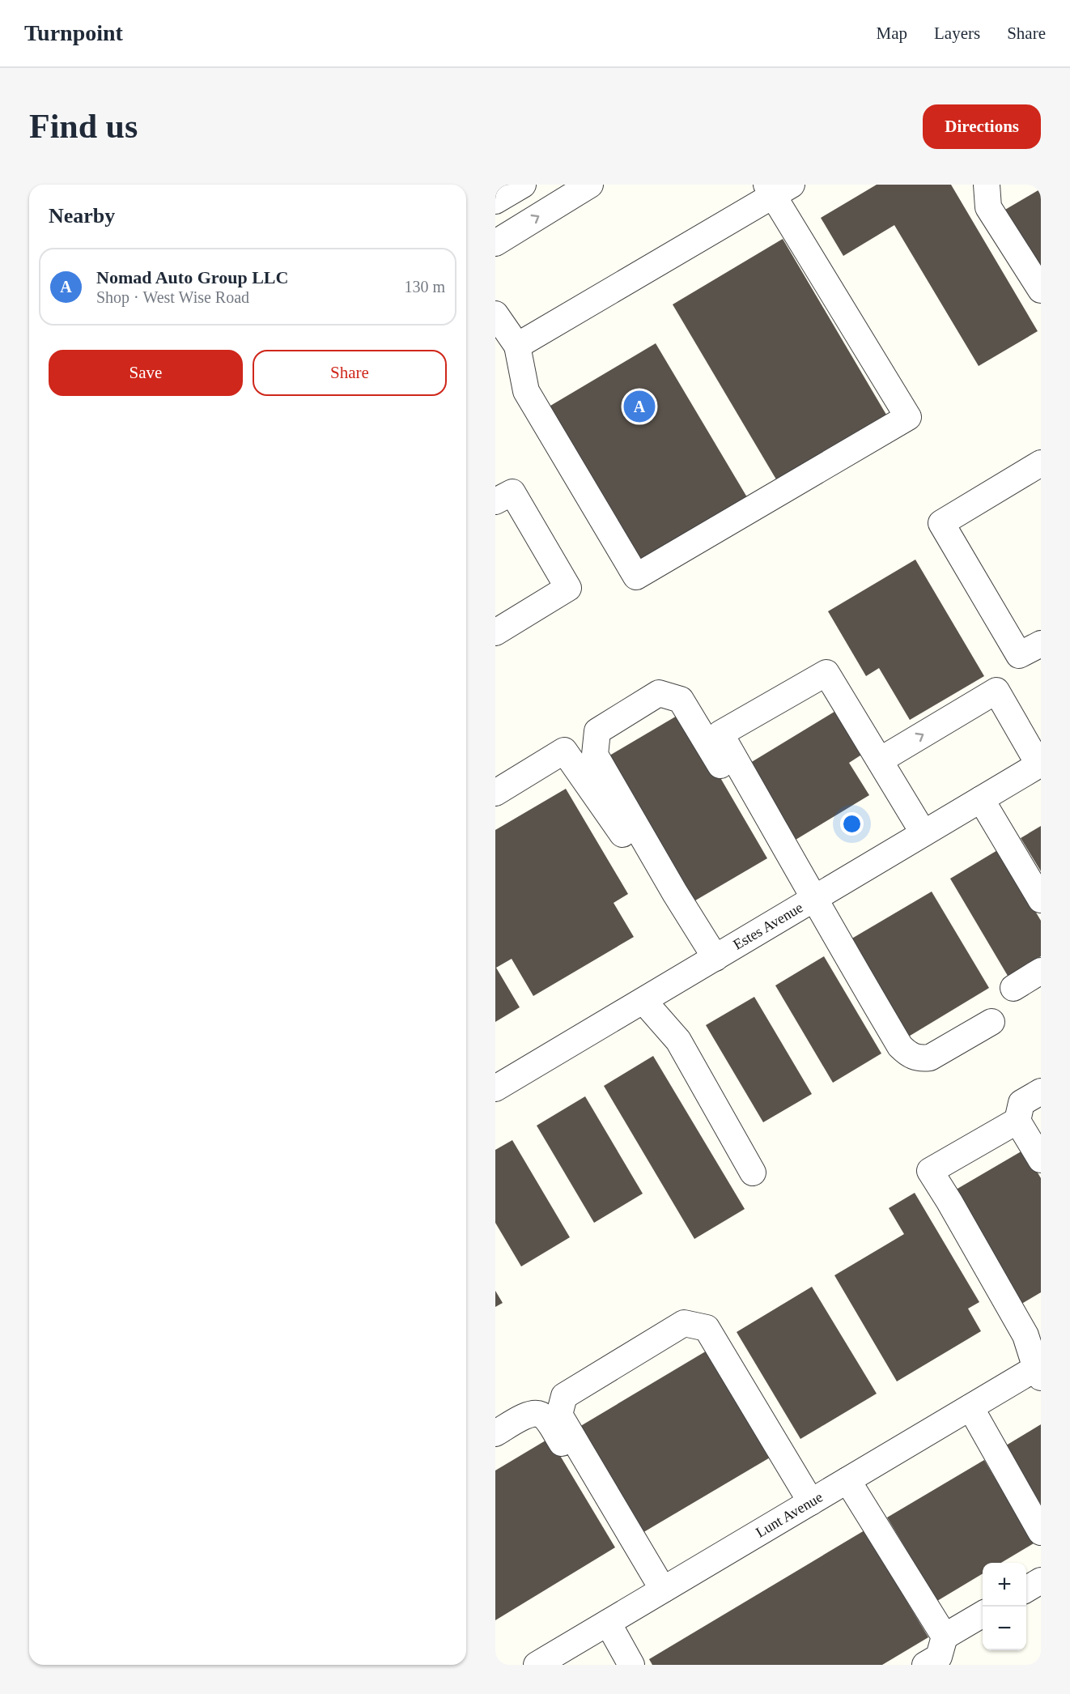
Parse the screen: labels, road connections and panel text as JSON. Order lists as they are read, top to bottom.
{
  "streets": {
    "street": ["Estes Avenue", "Lunt Avenue"]
  },
  "page": {
    "header": "Turnpoint",
    "nav": ["Map", "Layers", "Share"],
    "buttons": [
      "Directions",
      ["Save", "Share"]
    ],
    "title": "Find us",
    "heading": "Nearby",
    "list": [
      {
        "mark": "A",
        "name": "Nomad Auto Group LLC",
        "note": "Shop · West Wise Road",
        "value": "130 m"
      }
    ],
    "pins": "A",
    "map_buttons": ["+", "−"]
  }
}
